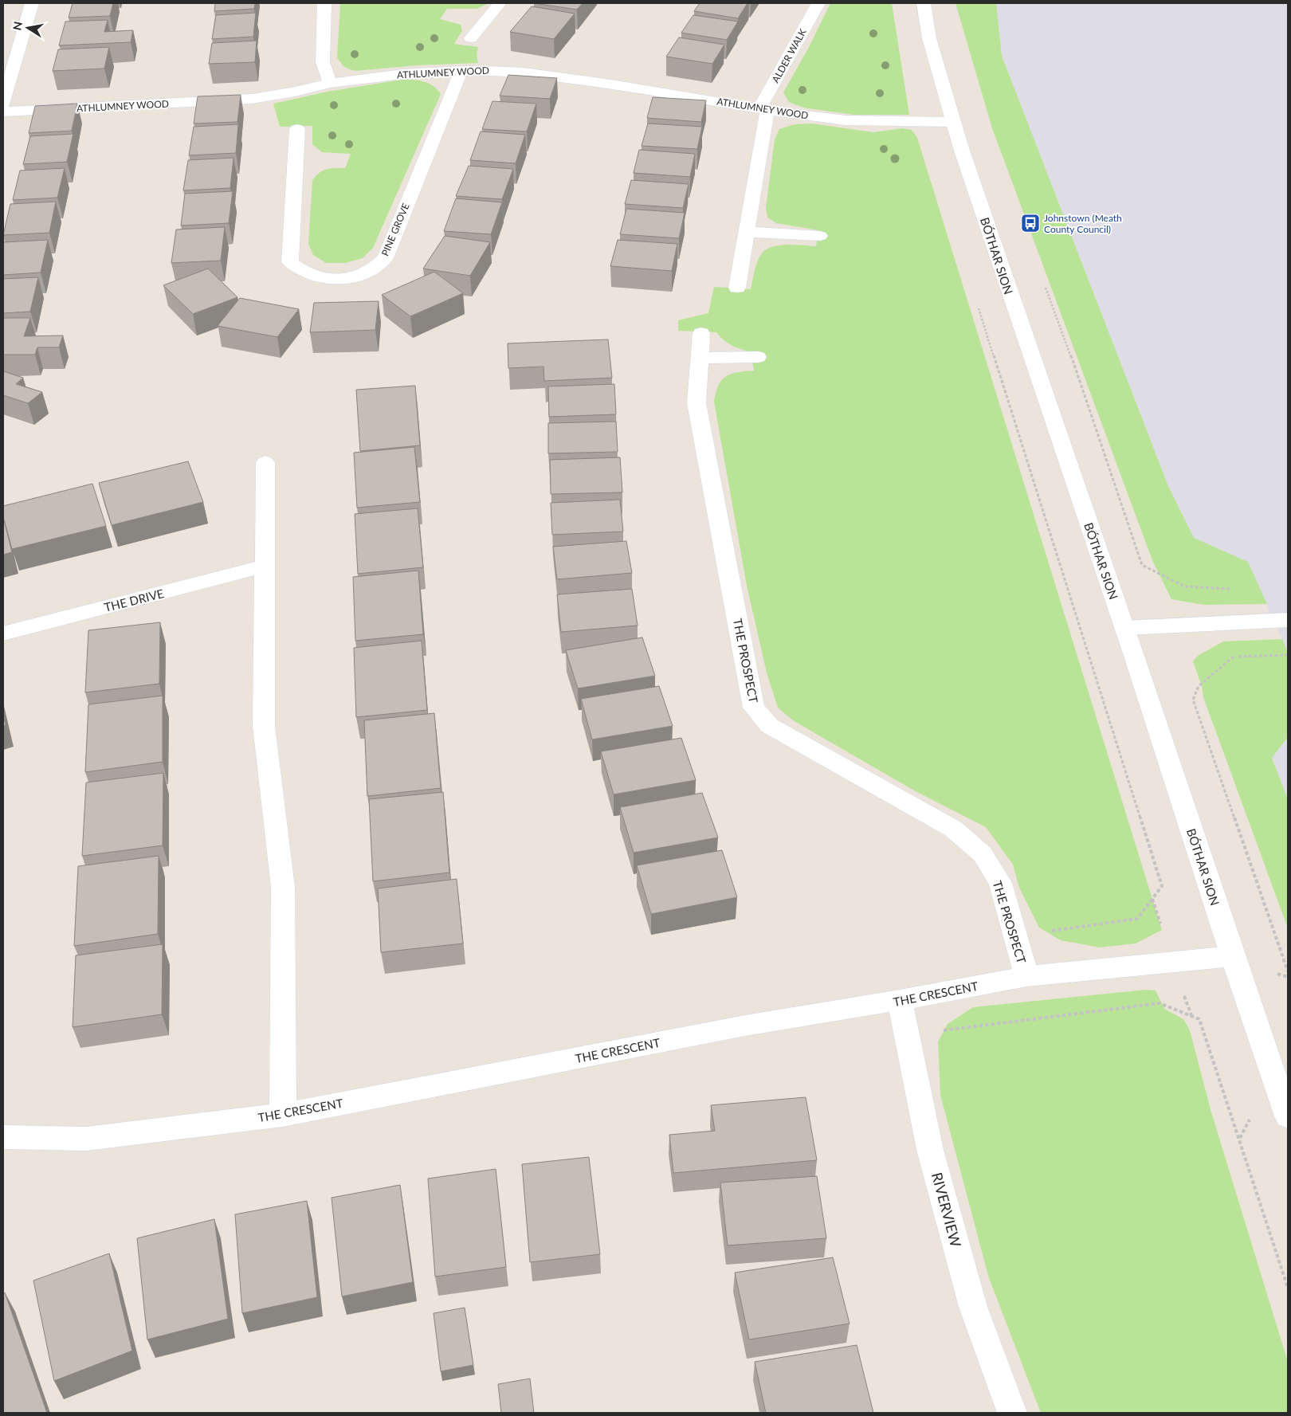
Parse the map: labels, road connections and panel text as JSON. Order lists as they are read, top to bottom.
{
  "streets": {
    "street": [
      "ALDER WALK",
      "ATHLUMNEY WOOD",
      "PINE GROVE",
      "BÓTHAR SION",
      "THE DRIVE",
      "THE PROSPECT",
      "THE CRESCENT",
      "RIVERVIEW"
    ]
  },
  "crossings": [
    ["ALDER WALK", "ATHLUMNEY WOOD"],
    ["ATHLUMNEY WOOD", "PINE GROVE"],
    ["ATHLUMNEY WOOD", "BÓTHAR SION"],
    ["BÓTHAR SION", "THE CRESCENT"],
    ["THE PROSPECT", "THE CRESCENT"],
    ["THE CRESCENT", "RIVERVIEW"]
  ],
  "places": {
    "bus stop": ["Johnstown (Meath County Council)"]
  },
  "north": "left"
}
